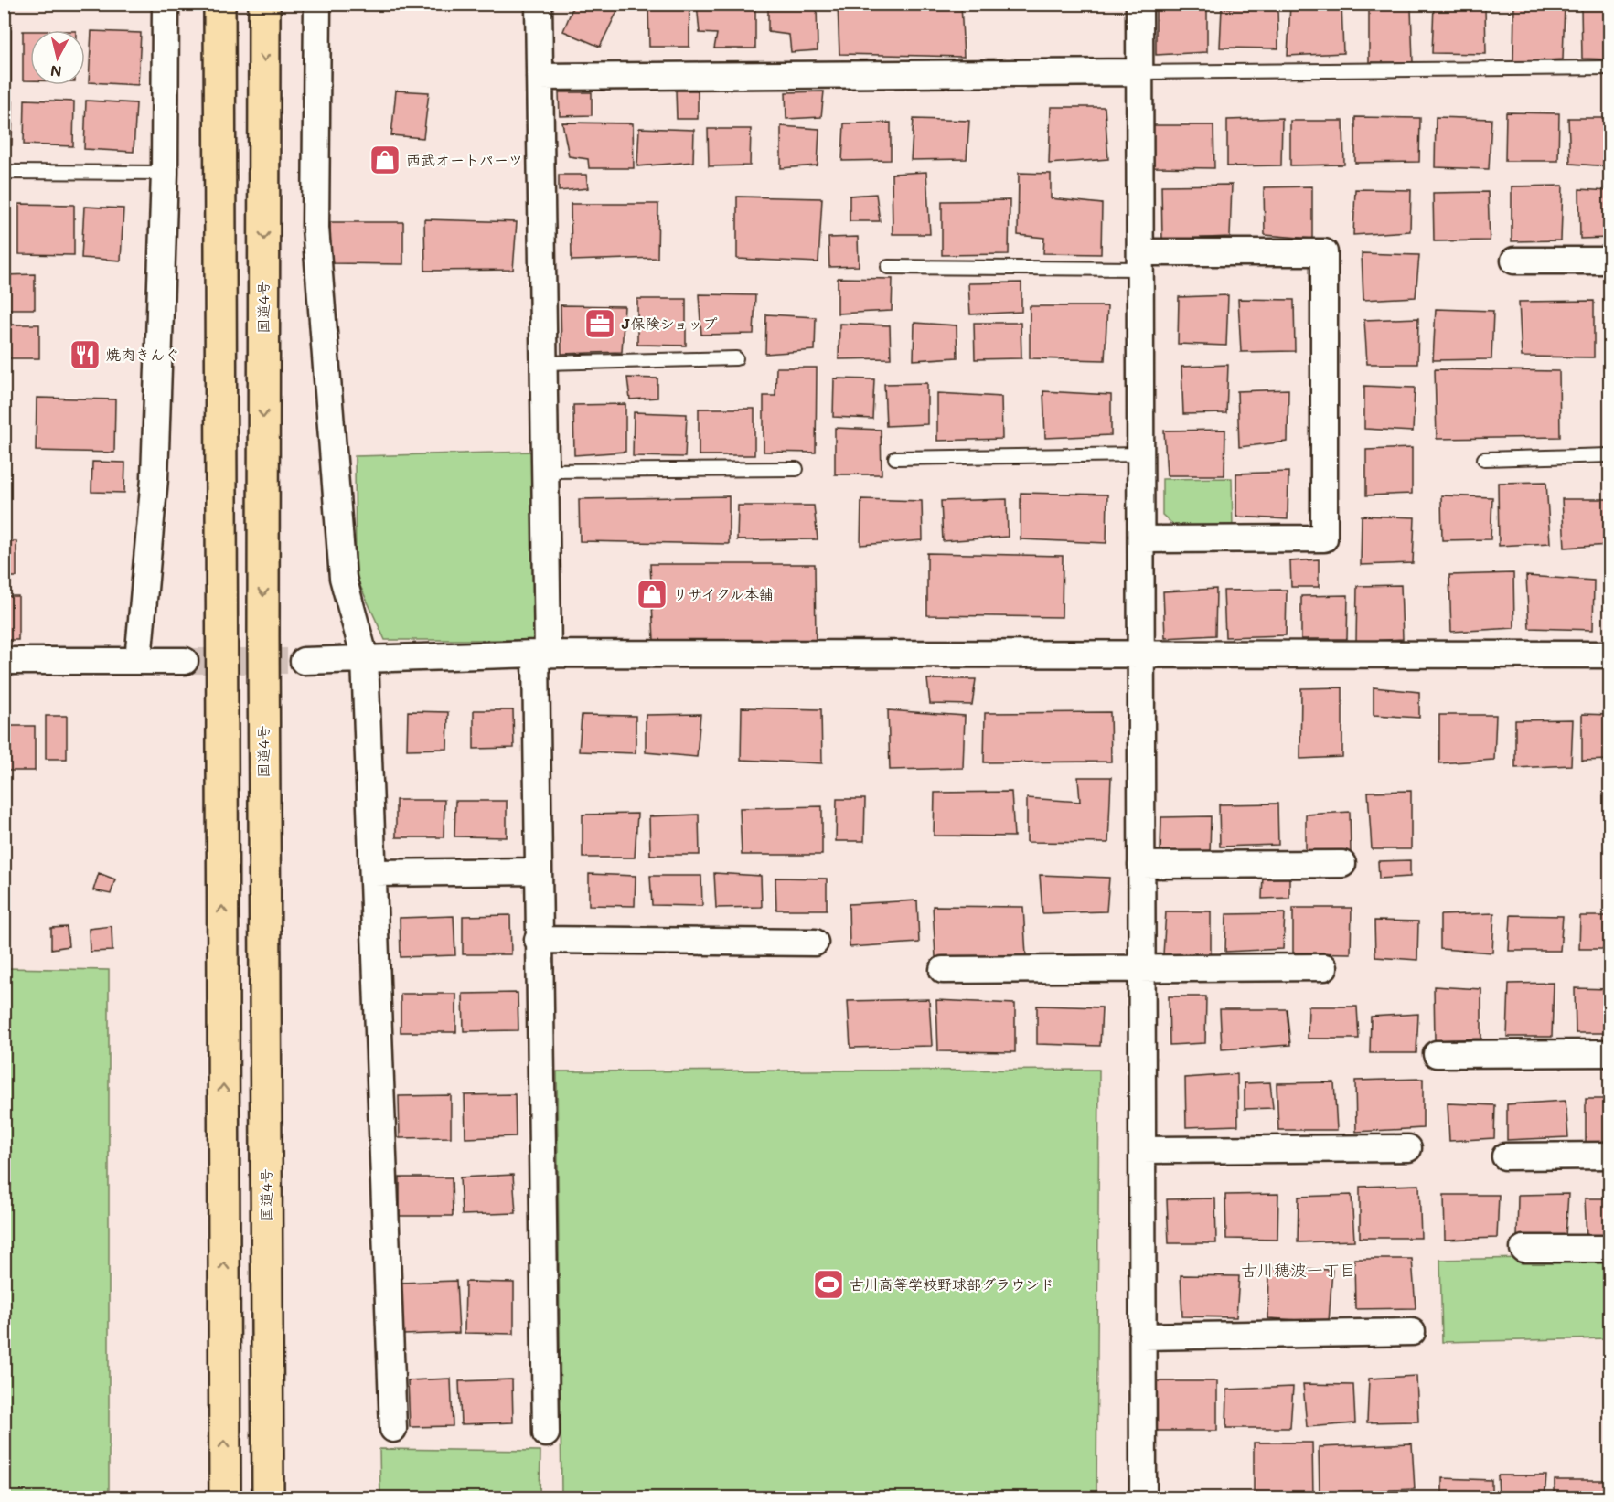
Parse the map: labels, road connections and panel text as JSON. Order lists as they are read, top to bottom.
{
  "streets": {
    "highway": ["国道4号"]
  },
  "districts": ["古川穂波一丁目"],
  "places": {
    "shop": ["西武オートパーツ", "リサイクル本舗"],
    "office": ["J保険ショップ"],
    "restaurant": ["焼肉きんぐ"],
    "sports": ["古川高等学校野球部グラウンド"]
  },
  "north": "bottom"
}
